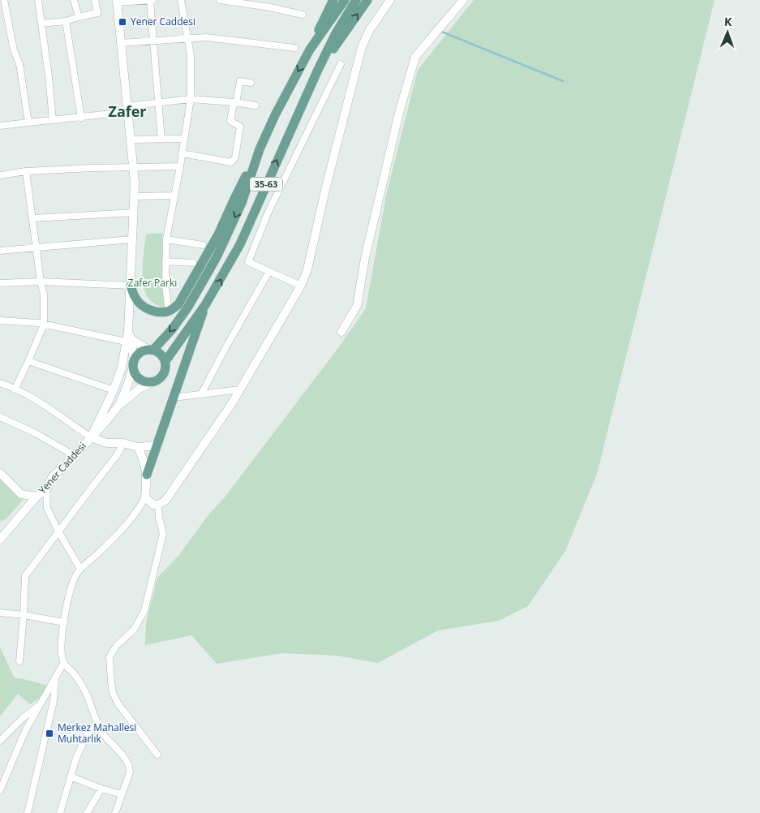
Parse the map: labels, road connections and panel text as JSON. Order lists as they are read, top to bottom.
{
  "streets": {
    "main road": ["35-63"],
    "street": ["Yener Caddesi"]
  },
  "crossings": [
    ["35-63", "Yener Caddesi"]
  ],
  "districts": ["Zafer"],
  "parks": ["Zafer Parkı"],
  "places": {
    "transit": ["Yener Caddesi", "Merkez Mahallesi Muhtarlık"]
  },
  "north": "top"
}
